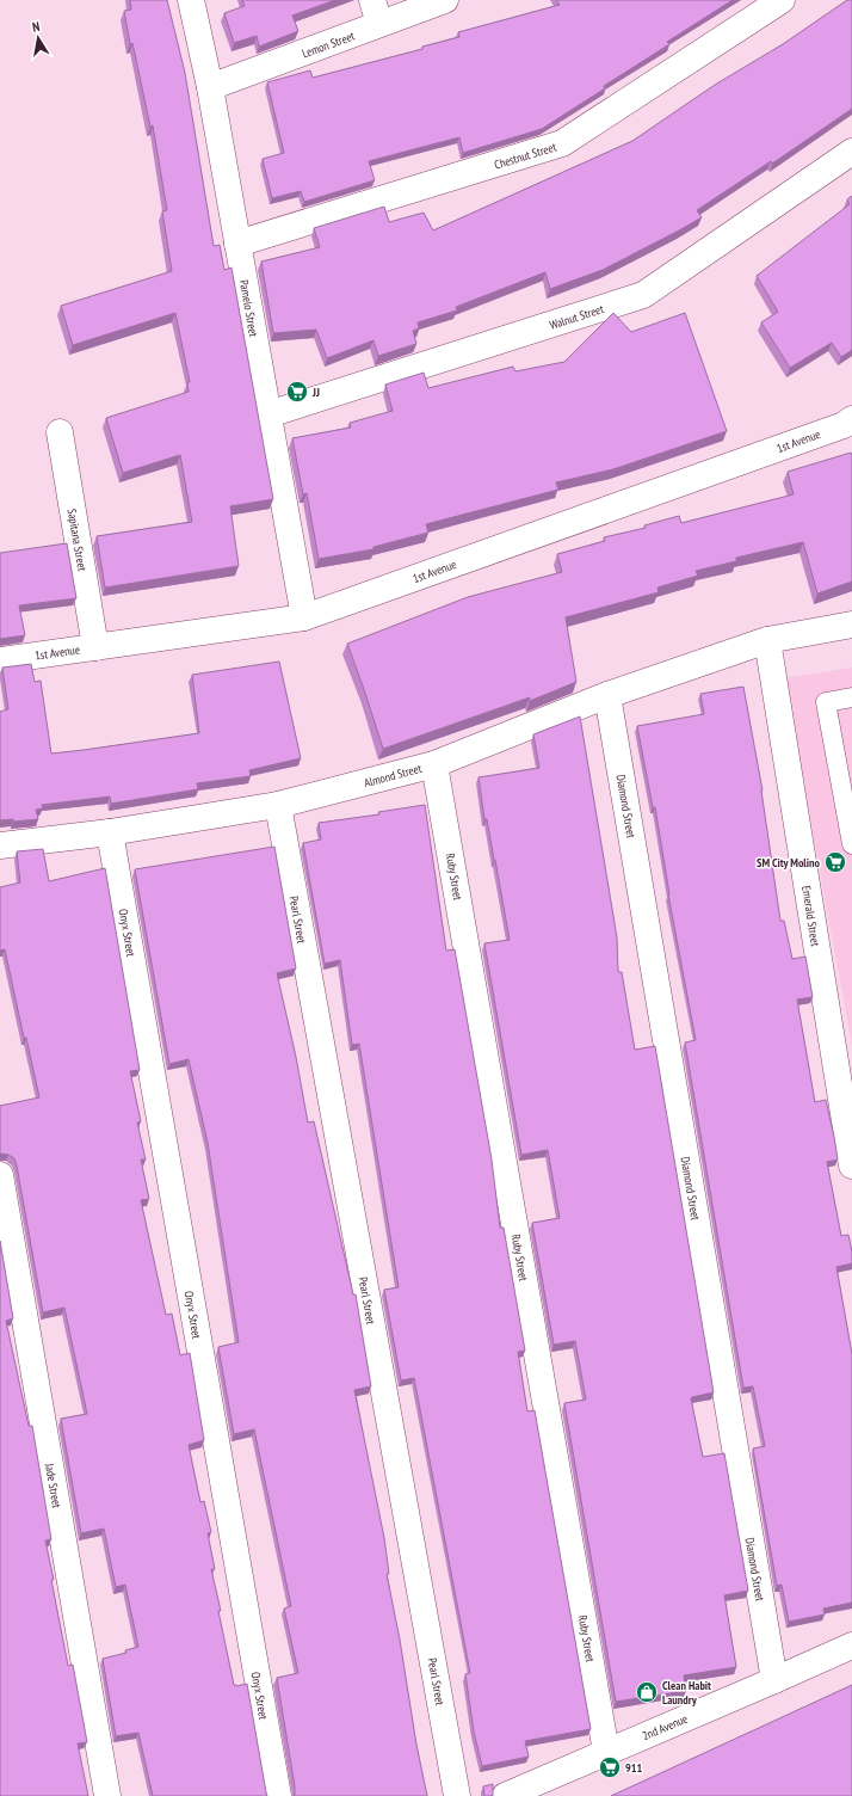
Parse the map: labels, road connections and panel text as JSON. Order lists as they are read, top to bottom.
{
  "streets": {
    "street": [
      "Lemon Street",
      "Chestnut Street",
      "Pamelo Street",
      "Walnut Street",
      "1st Avenue",
      "Sapitana Street",
      "Almond Street",
      "Diamond Street",
      "Ruby Street",
      "Emerald Street",
      "Pearl Street",
      "Onyx Street",
      "Jade Street",
      "2nd Avenue"
    ]
  },
  "crossings": [
    ["Lemon Street", "Pamelo Street"],
    ["Chestnut Street", "Pamelo Street"],
    ["Pamelo Street", "Walnut Street"],
    ["Pamelo Street", "1st Avenue"],
    ["1st Avenue", "Sapitana Street"],
    ["Almond Street", "Diamond Street"],
    ["Almond Street", "Ruby Street"],
    ["Almond Street", "Emerald Street"],
    ["Almond Street", "Pearl Street"],
    ["Almond Street", "Onyx Street"],
    ["Diamond Street", "2nd Avenue"],
    ["Ruby Street", "2nd Avenue"]
  ],
  "places": {
    "supermarket": ["JJ", "SM City Molino", "911"],
    "shop": ["Clean Habit Laundry"]
  },
  "north": "top"
}
